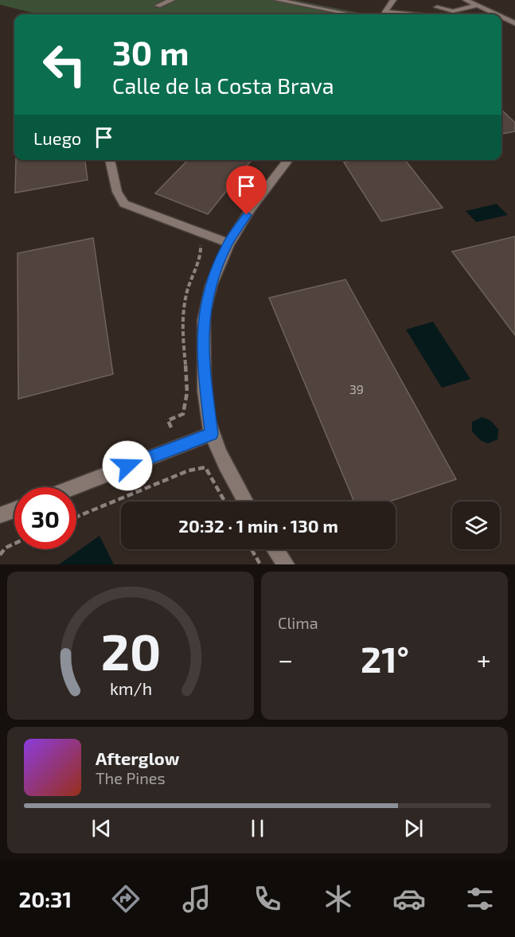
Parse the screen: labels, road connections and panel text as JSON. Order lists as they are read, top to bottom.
{
  "house_numbers": ["39"],
  "page": {
    "turn": ["30 m", "Calle de la Costa Brava"],
    "then": "Luego",
    "limit": "30",
    "trip": "20:32 · 1 min · 130 m",
    "tile": "Clima",
    "heat": ["−", "21°", "+"],
    "song": ["Afterglow", "The Pines"],
    "tabs": "20:31",
    "gauge": ["20", "km/h"]
  }
}
